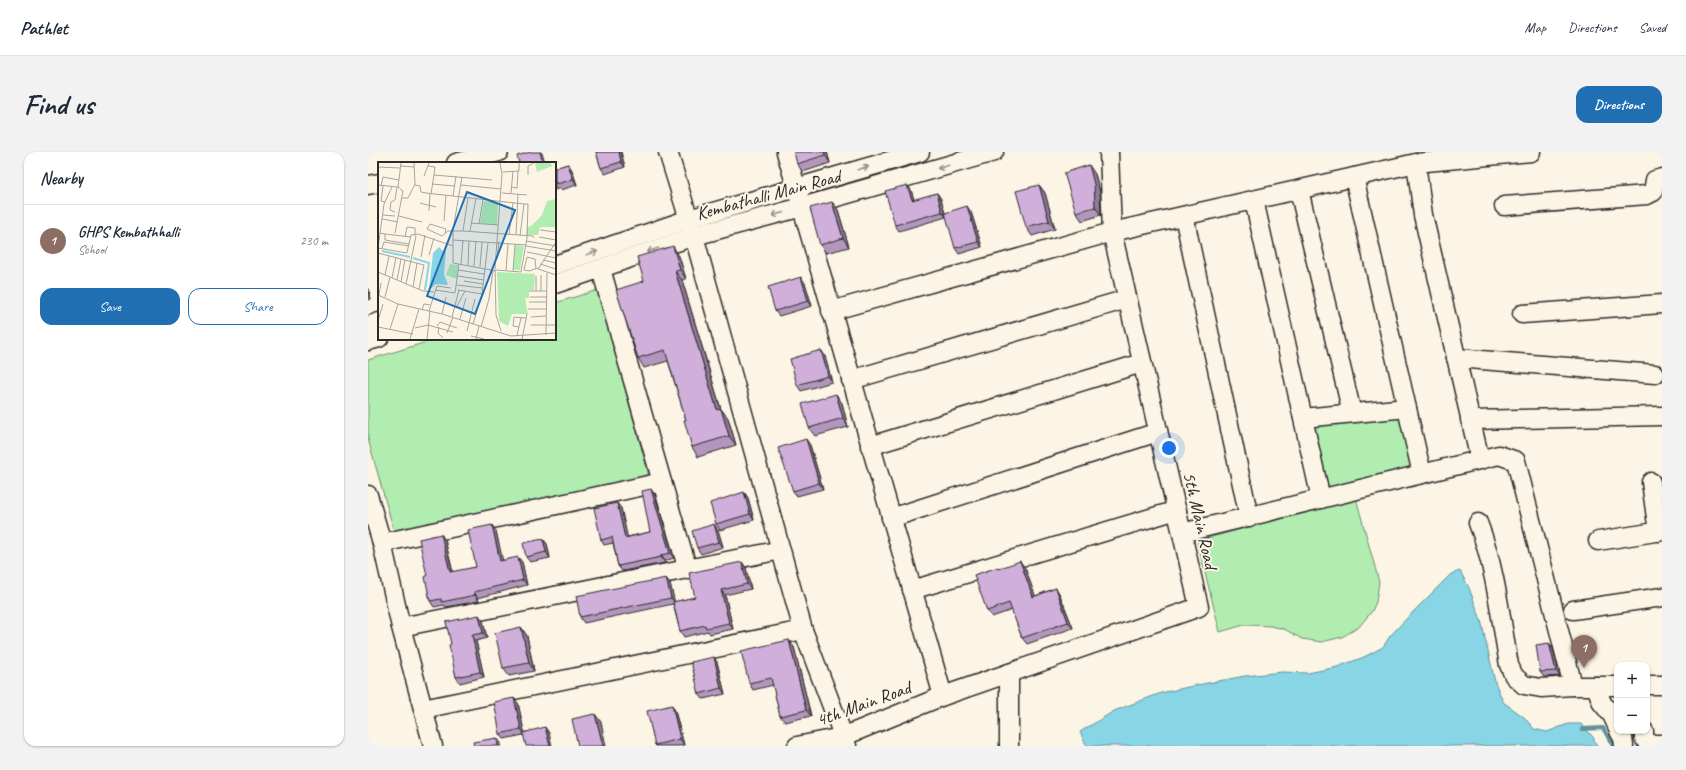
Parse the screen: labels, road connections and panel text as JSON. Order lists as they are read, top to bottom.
{
  "streets": {
    "street": ["Kembathalli Main Road", "5th Main Road", "4th Main Road"]
  },
  "crossings": [
    ["5th Main Road", "4th Main Road"]
  ],
  "page": {
    "header": "Pathlet",
    "nav": ["Map", "Directions", "Saved"],
    "buttons": [
      "Directions",
      ["Save", "Share"]
    ],
    "title": "Find us",
    "heading": "Nearby",
    "list": [
      {
        "mark": "1",
        "name": "GHPS Kembathhalli",
        "note": "School",
        "value": "230 m"
      }
    ],
    "pins": "1",
    "map_buttons": ["+", "−"]
  }
}
